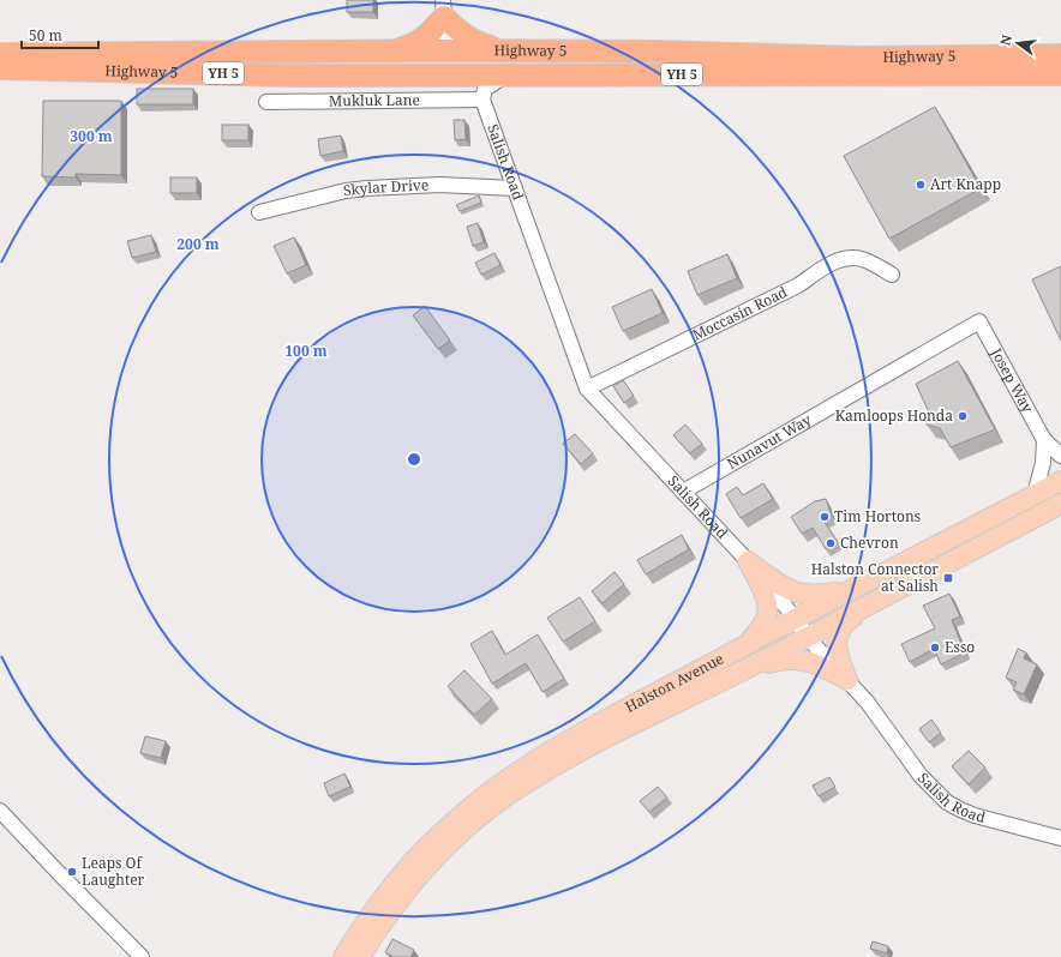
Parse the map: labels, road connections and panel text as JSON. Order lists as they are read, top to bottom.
{
  "streets": {
    "highway": ["Highway 5", "YH 5"],
    "main road": ["Halston Avenue"],
    "street": [
      "Mukluk Lane",
      "Salish Road",
      "Skylar Drive",
      "Moccasin Road",
      "Josep Way",
      "Nunavut Way"
    ]
  },
  "crossings": [
    ["Mukluk Lane", "Salish Road"],
    ["Salish Road", "Skylar Drive"],
    ["Salish Road", "Moccasin Road"],
    ["Salish Road", "Nunavut Way"],
    ["Salish Road", "Halston Avenue"],
    ["Josep Way", "Nunavut Way"]
  ],
  "places": {
    "other": [
      "Art Knapp",
      "Kamloops Honda",
      "Tim Hortons",
      "Chevron",
      "Esso",
      "Leaps Of Laughter"
    ],
    "transit": ["Halston Connector at Salish"]
  },
  "scale_bar": "50 m",
  "north": "left",
  "rings": ["300 m", "200 m", "100 m"]
}
